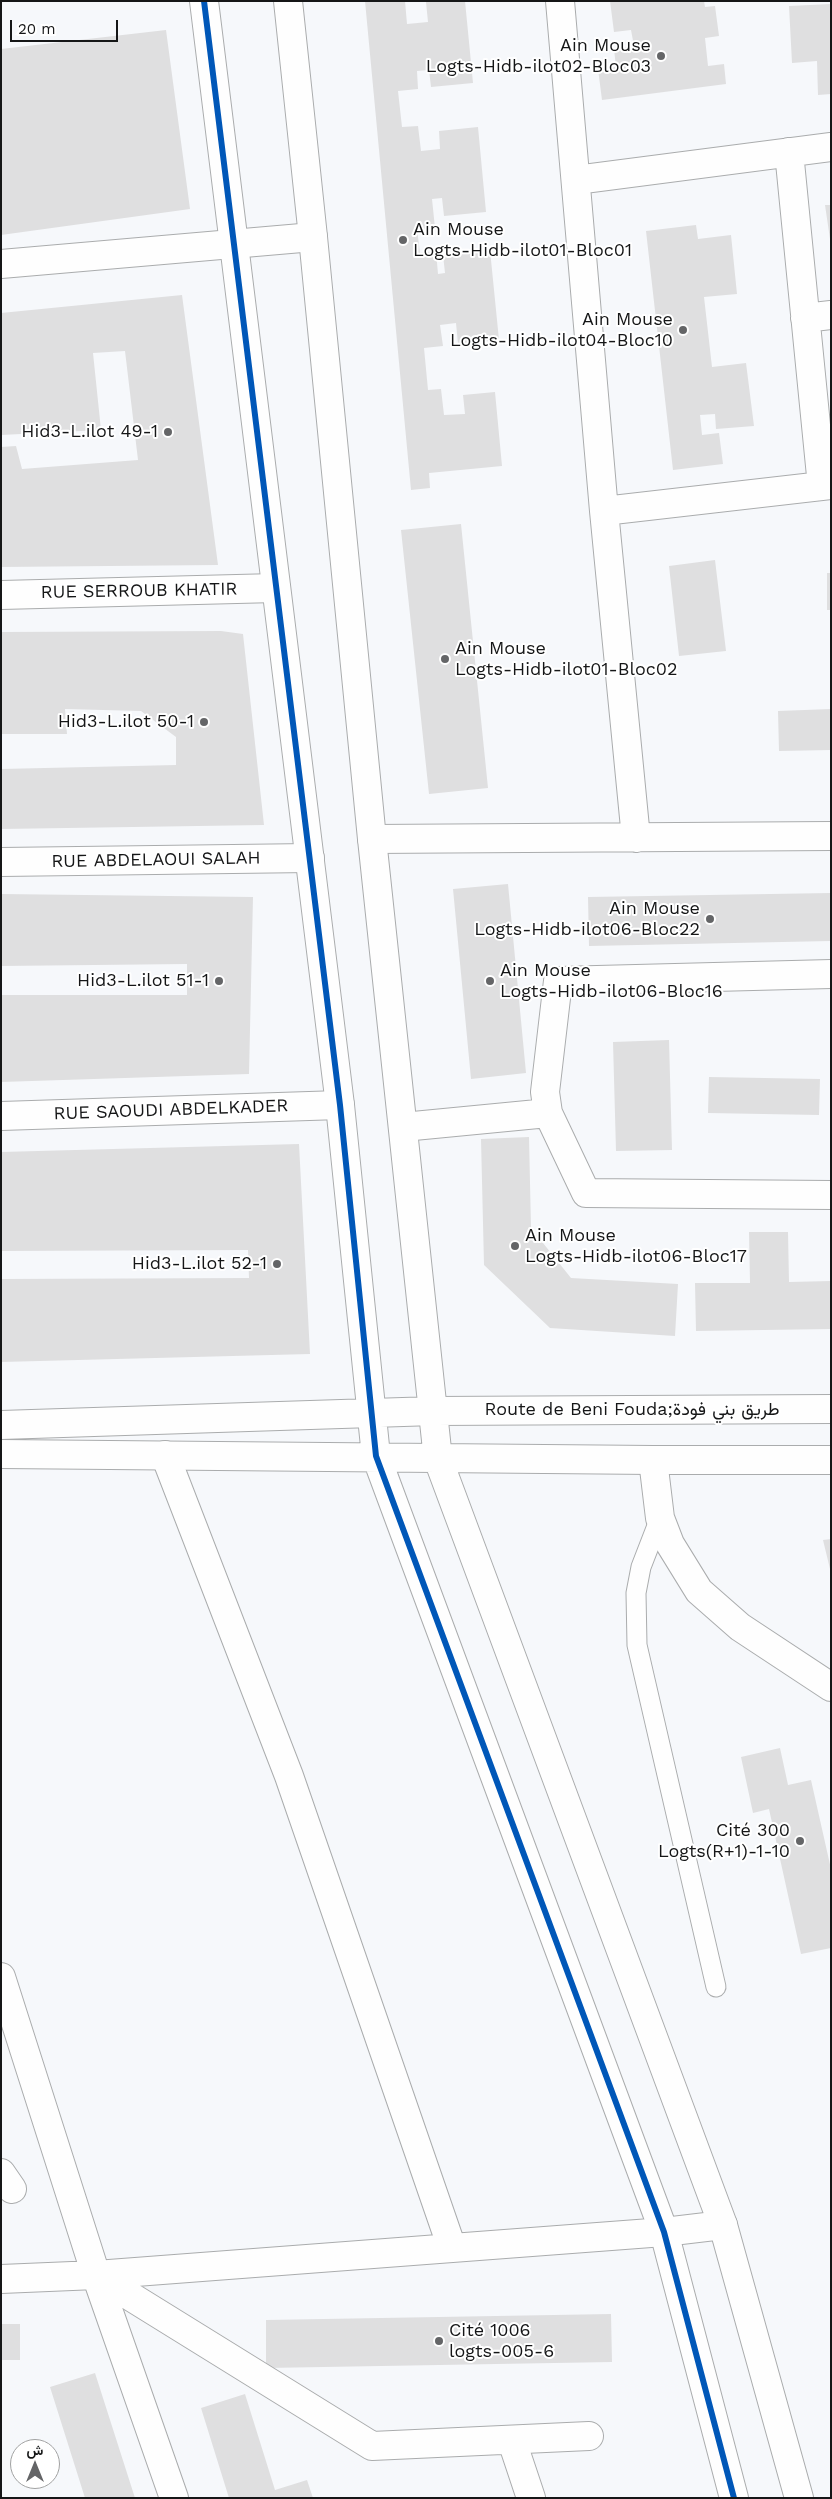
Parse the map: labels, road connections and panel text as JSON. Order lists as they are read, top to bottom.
{
  "streets": {
    "street": [
      "RUE SERROUB KHATIR",
      "RUE ABDELAOUI SALAH",
      "RUE SAOUDI ABDELKADER",
      "Route de Beni Fouda;طريق بني فودة"
    ]
  },
  "places": [
    "Ain Mouse Logts-Hidb-ilot02-Bloc03",
    "Ain Mouse Logts-Hidb-ilot01-Bloc01",
    "Ain Mouse Logts-Hidb-ilot04-Bloc10",
    "Hid3-L.ilot 49-1",
    "Ain Mouse Logts-Hidb-ilot01-Bloc02",
    "Hid3-L.ilot 50-1",
    "Ain Mouse Logts-Hidb-ilot06-Bloc22",
    "Hid3-L.ilot 51-1",
    "Ain Mouse Logts-Hidb-ilot06-Bloc16",
    "Ain Mouse Logts-Hidb-ilot06-Bloc17",
    "Hid3-L.ilot 52-1",
    "Cité 300 Logts(R+1)-1-10",
    "Cité 1006 logts-005-6"
  ],
  "scale_bar": "20 m",
  "north": "top"
}
